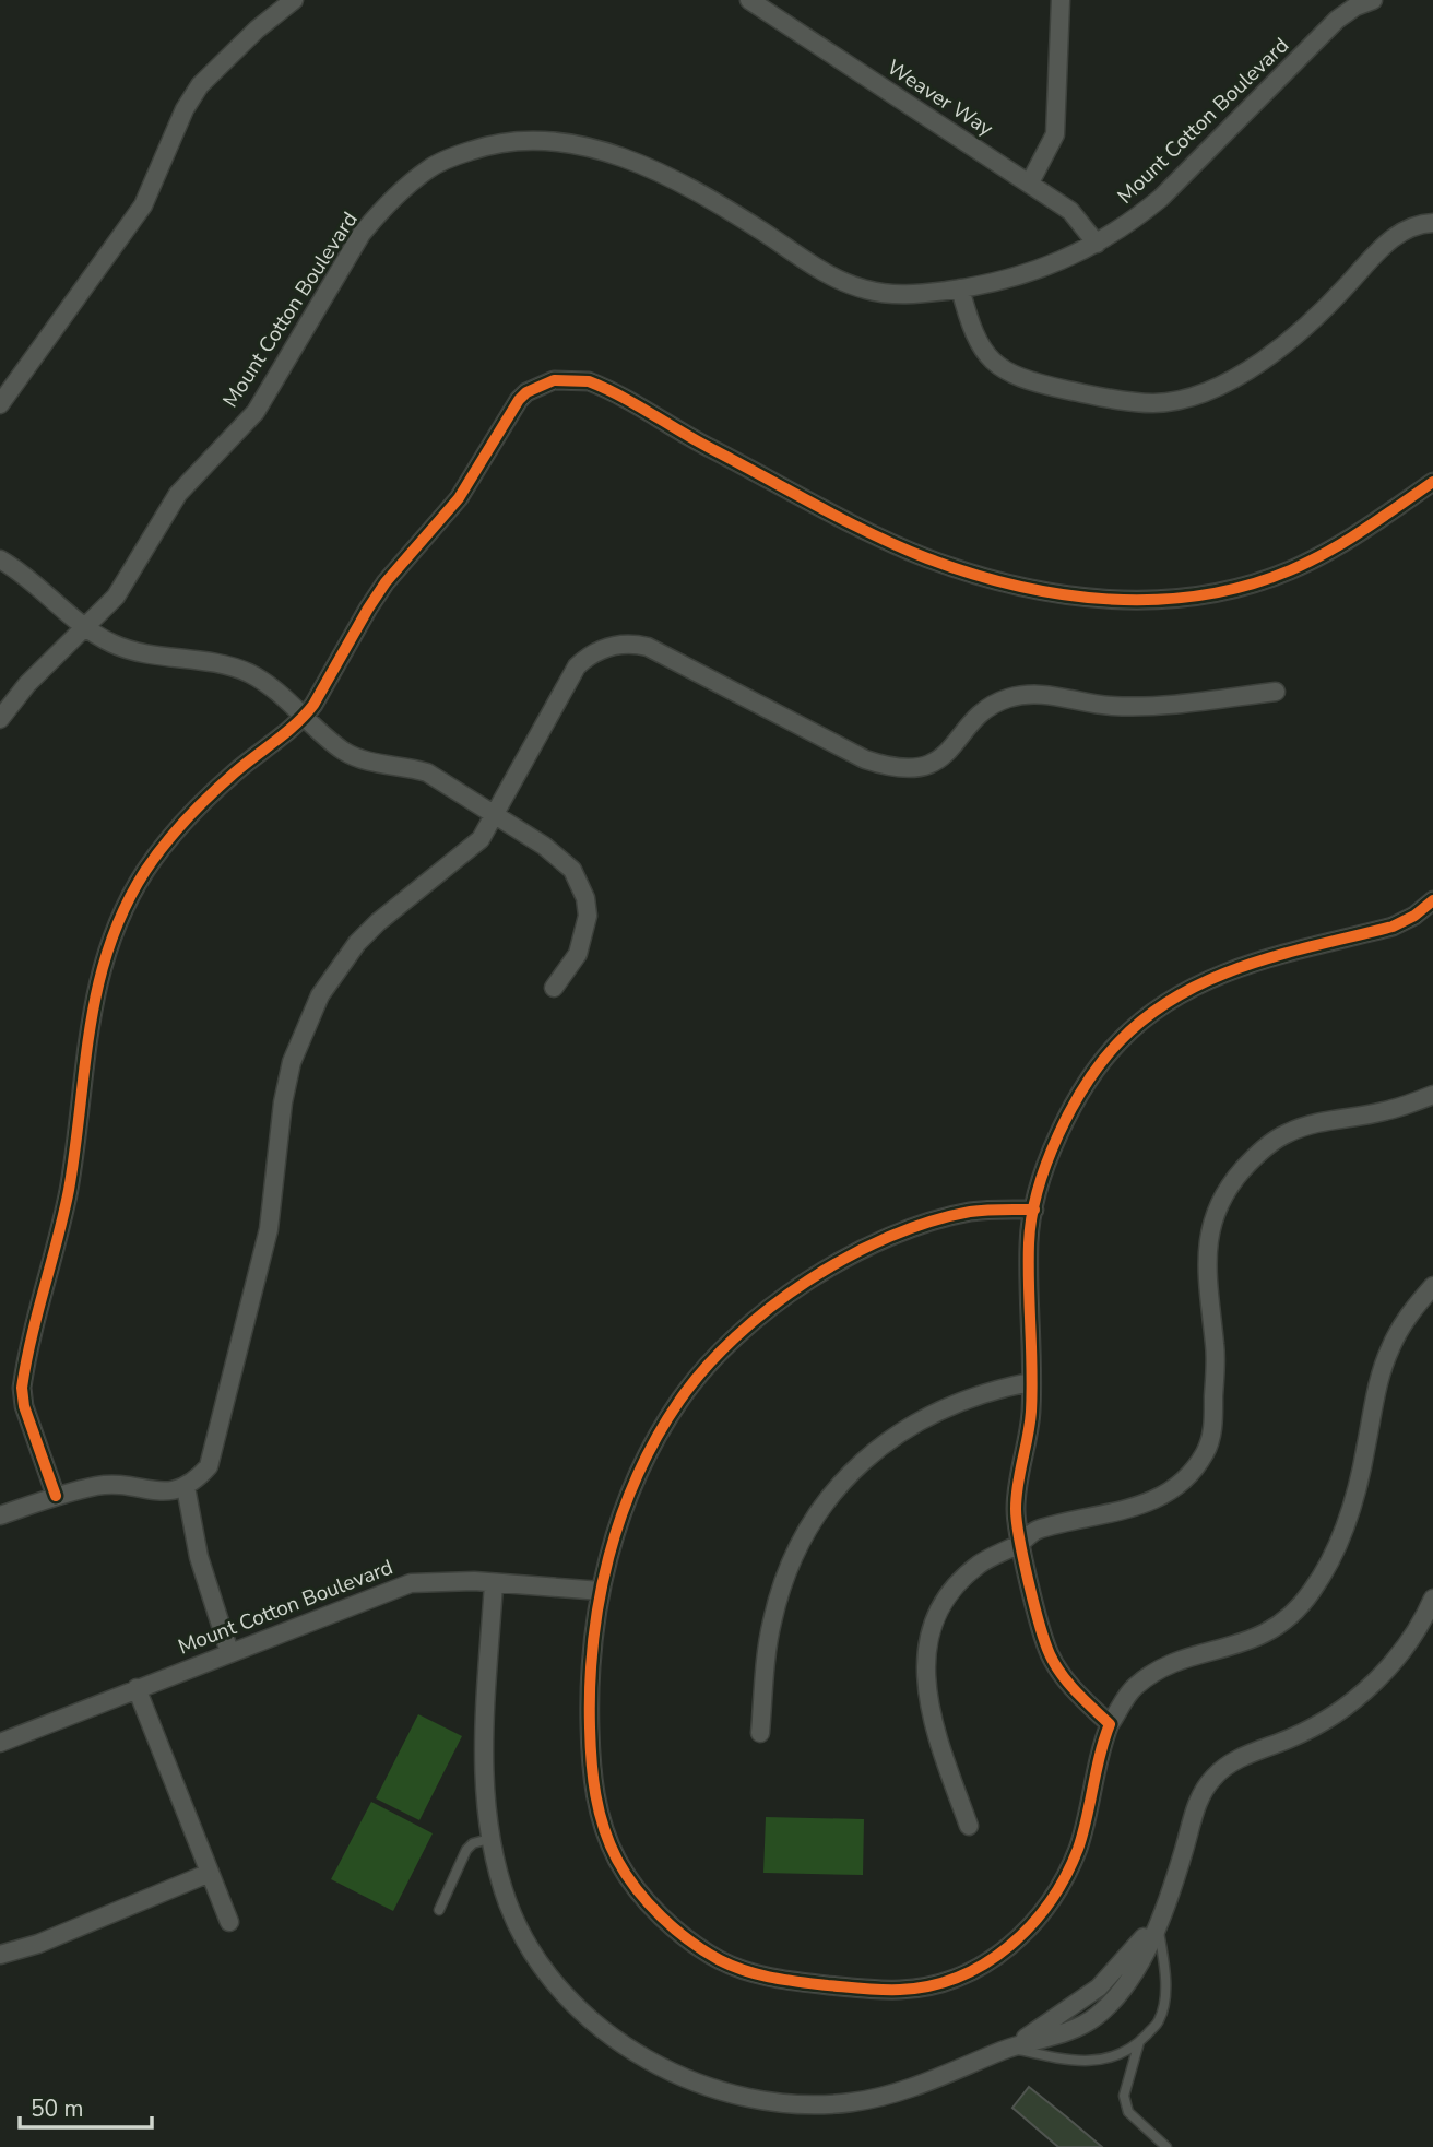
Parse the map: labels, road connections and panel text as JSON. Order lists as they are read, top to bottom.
{
  "streets": {
    "street": ["Weaver Way", "Mount Cotton Boulevard"]
  },
  "crossings": [
    ["Weaver Way", "Mount Cotton Boulevard"]
  ],
  "scale_bar": "50 m"
}
